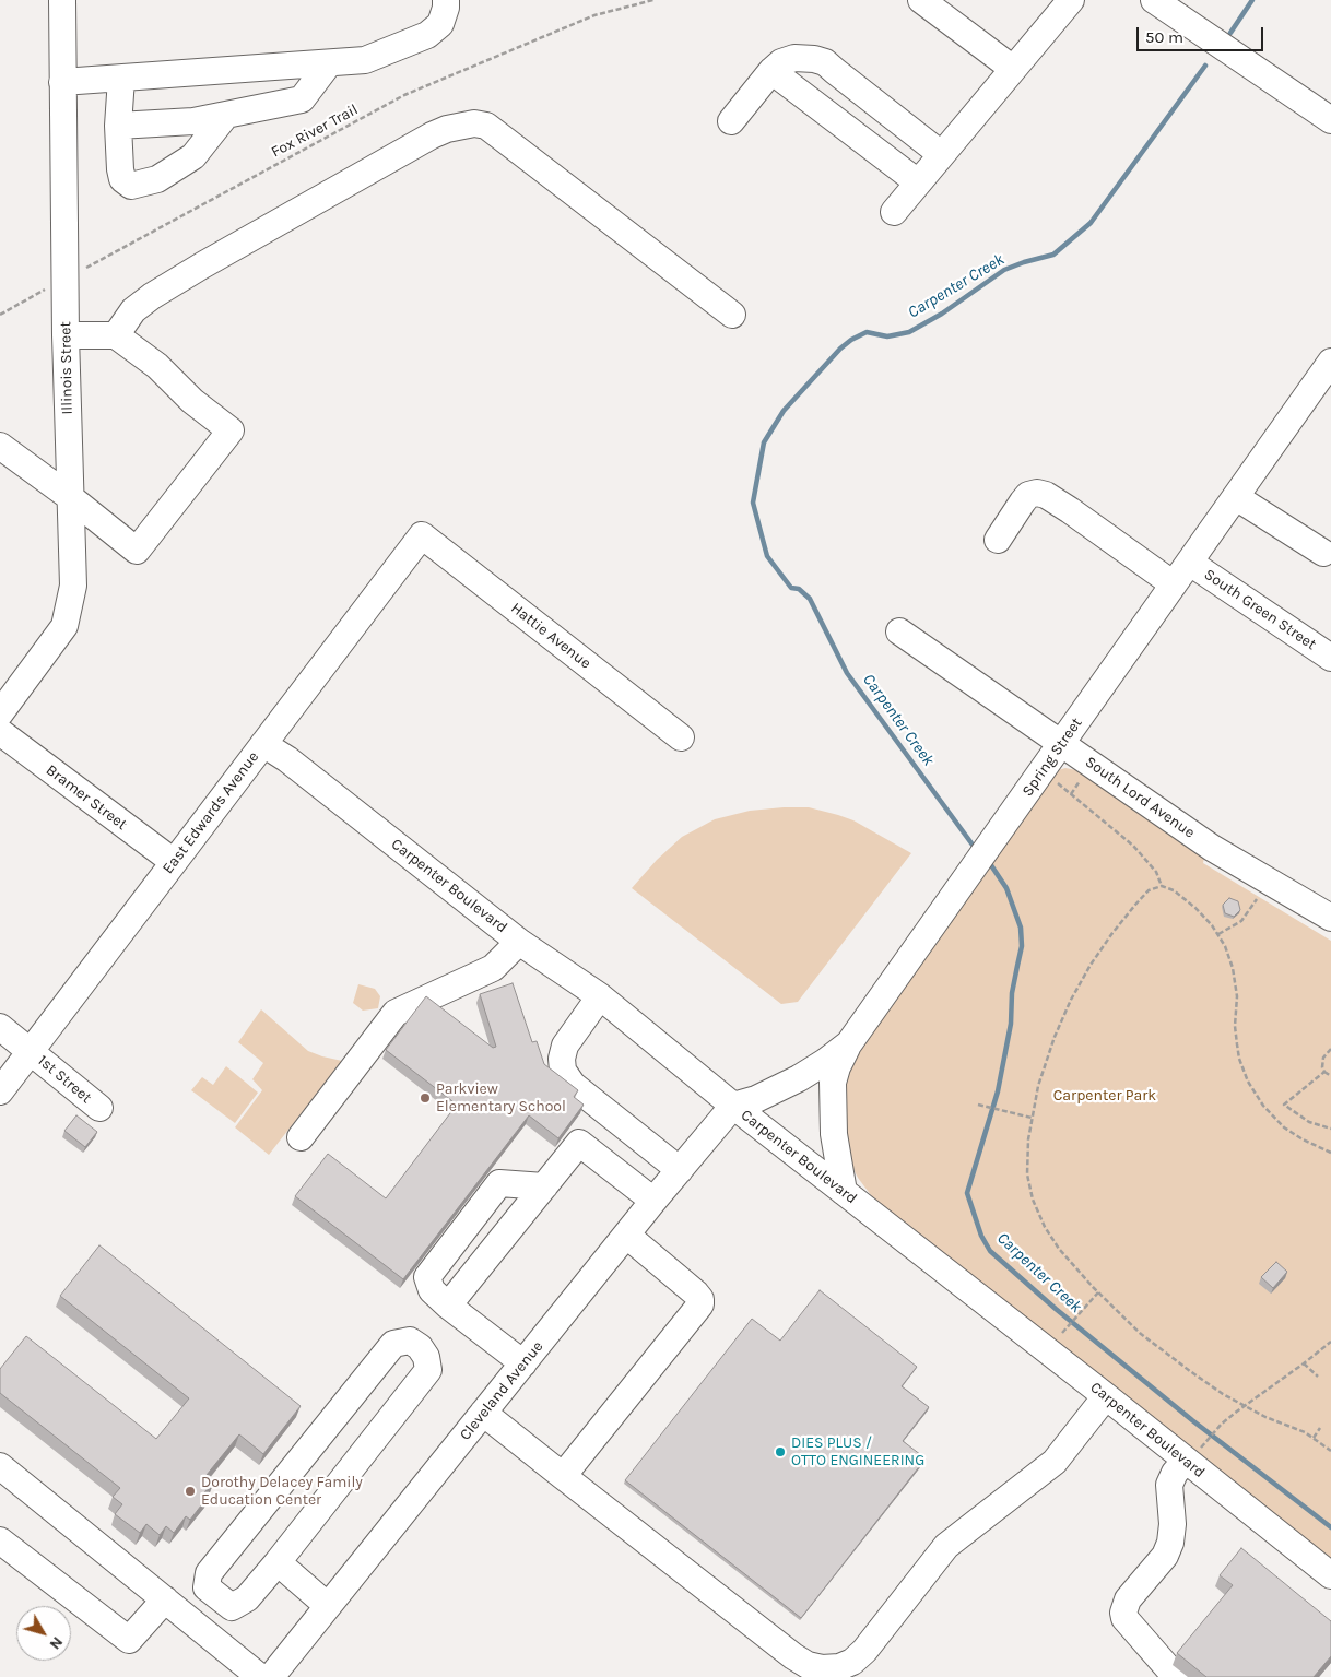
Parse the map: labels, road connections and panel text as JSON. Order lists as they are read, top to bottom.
{
  "streets": {
    "street": [
      "Illinois Street",
      "South Green Street",
      "Hattie Avenue",
      "Spring Street",
      "Bramer Street",
      "South Lord Avenue",
      "East Edwards Avenue",
      "Carpenter Boulevard",
      "1st Street",
      "Cleveland Avenue"
    ],
    "path": ["Fox River Trail"]
  },
  "crossings": [
    ["Fox River Trail", "Illinois Street"],
    ["South Green Street", "Spring Street"],
    ["Hattie Avenue", "East Edwards Avenue"],
    ["Spring Street", "South Lord Avenue"],
    ["Spring Street", "Carpenter Boulevard"],
    ["Spring Street", "Cleveland Avenue"],
    ["Bramer Street", "East Edwards Avenue"],
    ["East Edwards Avenue", "Carpenter Boulevard"],
    ["East Edwards Avenue", "1st Street"],
    ["Carpenter Boulevard", "Cleveland Avenue"]
  ],
  "water": ["Carpenter Creek"],
  "parks": ["Carpenter Park"],
  "places": ["Parkview Elementary School", "DIES PLUS / OTTO ENGINEERING", "Dorothy Delacey Family Education Center"],
  "scale_bar": "50 m",
  "north": "bottom right"
}
